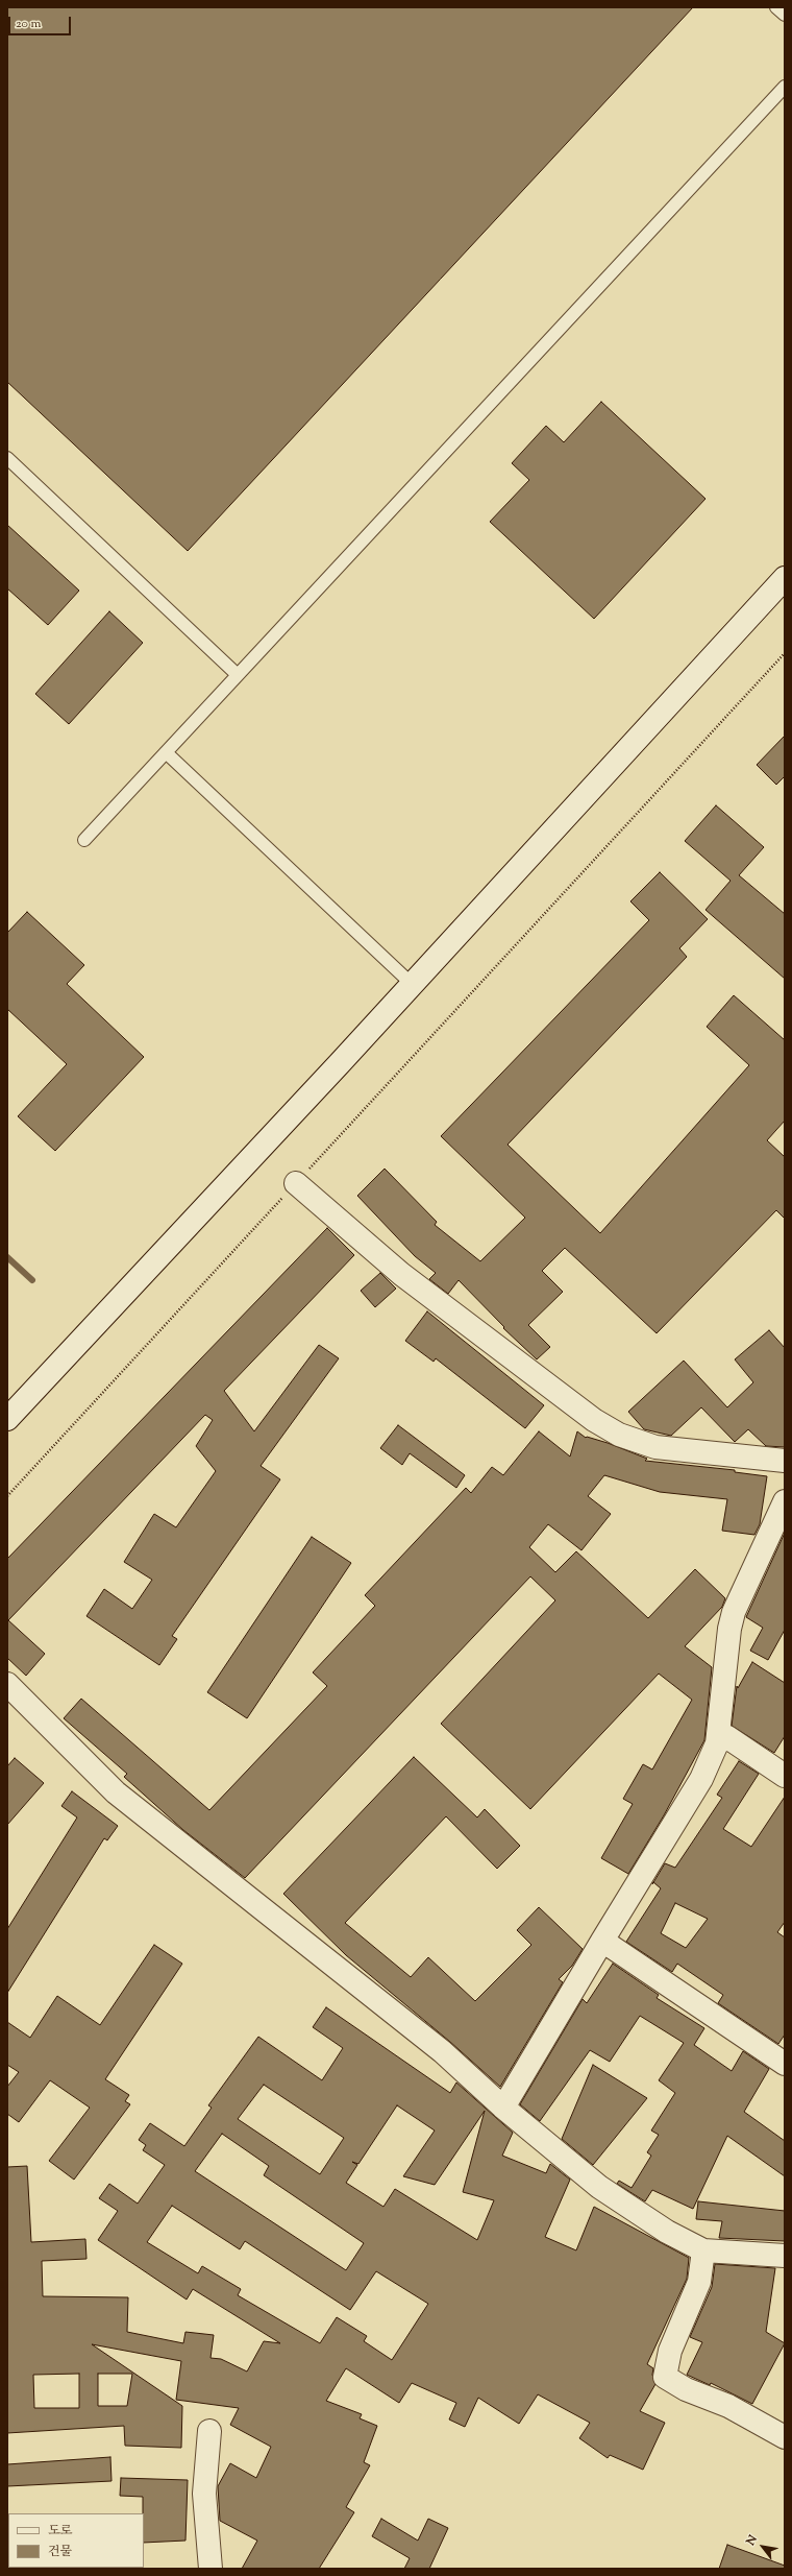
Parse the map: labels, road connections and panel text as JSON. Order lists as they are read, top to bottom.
{
  "legend": ["도로", "건물"],
  "scale_bar": "20 m",
  "north": "top left"
}
